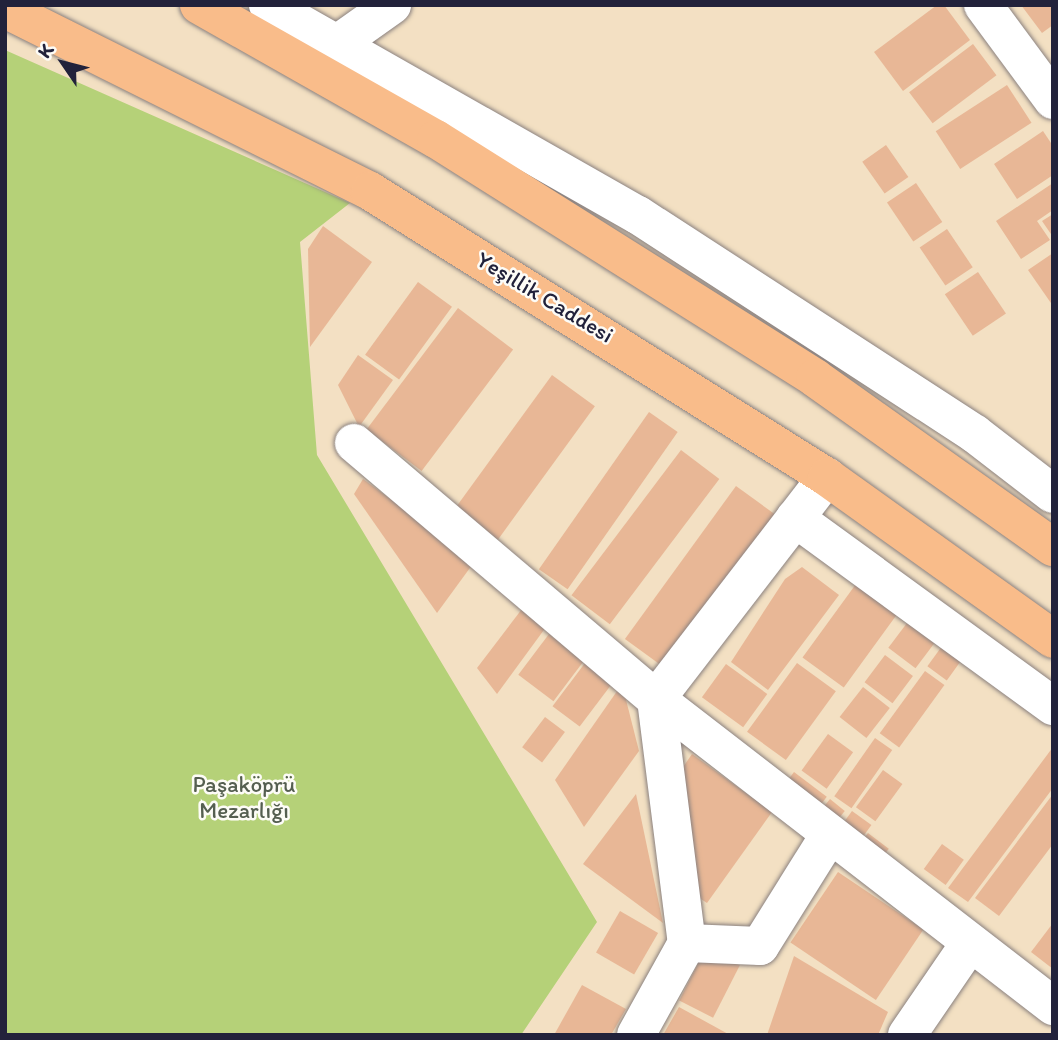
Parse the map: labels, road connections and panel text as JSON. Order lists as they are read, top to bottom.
{
  "streets": {
    "highway": ["Yeşillik Caddesi"]
  },
  "parks": ["Paşaköprü Mezarlığı"],
  "north": "top left"
}
